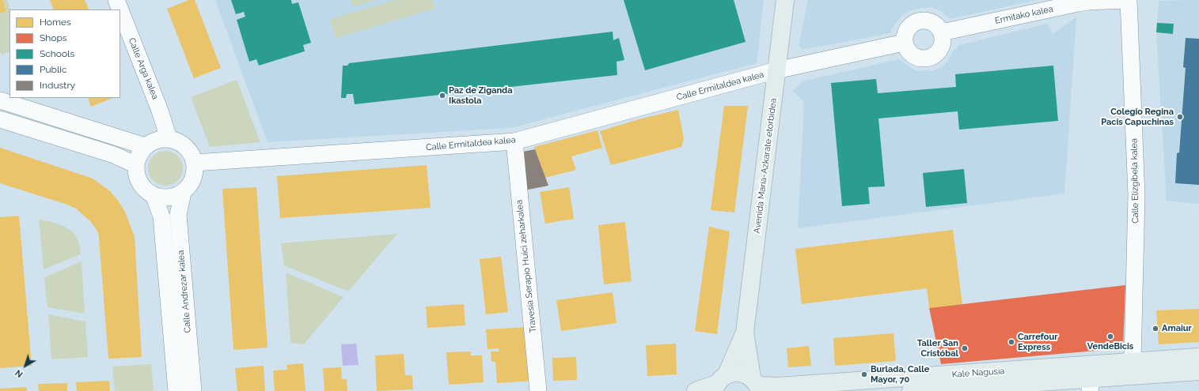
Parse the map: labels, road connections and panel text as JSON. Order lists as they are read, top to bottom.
{
  "streets": {
    "main road": ["Avenida María-Azkarate etorbidea", "Kale Nagusia"],
    "street": [
      "Ermitako kalea",
      "Calle Arga kalea",
      "Calle Ermitaldea kalea",
      "Calle Elizgibela kalea",
      "Travesía Serapio Huici zeharkalea",
      "Calle Andrezar kalea"
    ]
  },
  "crossings": [
    ["Calle Arga kalea", "Calle Ermitaldea kalea"],
    ["Calle Arga kalea", "Calle Andrezar kalea"],
    ["Calle Ermitaldea kalea", "Avenida María-Azkarate etorbidea"],
    ["Calle Ermitaldea kalea", "Travesía Serapio Huici zeharkalea"],
    ["Calle Ermitaldea kalea", "Calle Andrezar kalea"],
    ["Avenida María-Azkarate etorbidea", "Kale Nagusia"],
    ["Calle Elizgibela kalea", "Kale Nagusia"]
  ],
  "places": [
    "Paz de Ziganda Ikastola",
    "Colegio Regina Pacis Capuchinas",
    "Amaiur",
    "VendeBicis",
    "Carrefour Express",
    "Taller San Cristóbal",
    "Burlada, Calle Mayor, 70"
  ],
  "legend": [
    "Homes",
    "Shops",
    "Schools",
    "Public",
    "Industry"
  ],
  "north": "bottom left"
}
